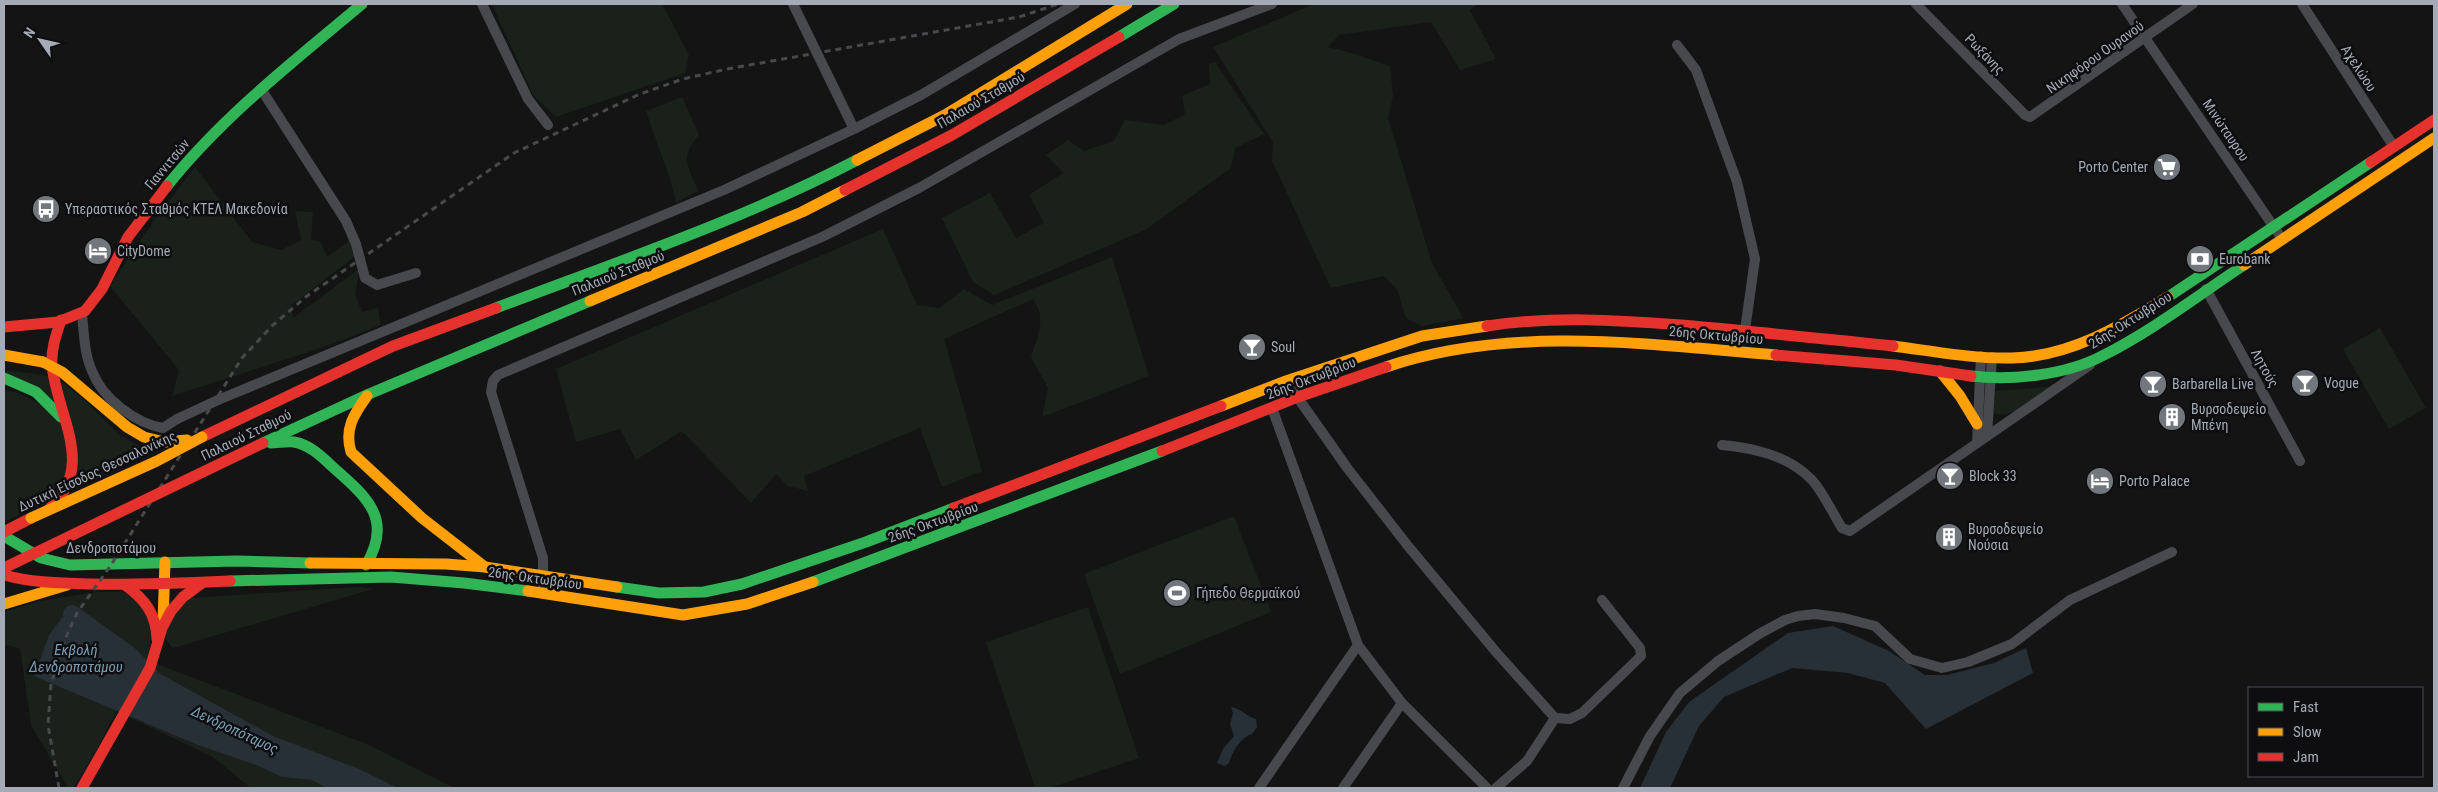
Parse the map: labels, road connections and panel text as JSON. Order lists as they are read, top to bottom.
{
  "streets": {
    "main road": [
      "Παλαιού Σταθμού",
      "Γιαννιτσών",
      "26ης Οκτωβρίου",
      "Δυτική Είσοδος Θεσσαλονίκης",
      "Δενδροποτάμου"
    ],
    "street": [
      "Ρωξάνης",
      "Νικηφόρου Ουρανού",
      "Αχελώου",
      "Μινώταυρου",
      "Λητούς"
    ]
  },
  "crossings": [
    ["Ρωξάνης", "Νικηφόρου Ουρανού"],
    ["Νικηφόρου Ουρανού", "Μινώταυρου"],
    ["Αχελώου", "26ης Οκτωβρίου"],
    ["Παλαιού Σταθμού", "Δυτική Είσοδος Θεσσαλονίκης"],
    ["Μινώταυρου", "26ης Οκτωβρίου"],
    ["26ης Οκτωβρίου", "Λητούς"],
    ["26ης Οκτωβρίου", "Δενδροποτάμου"]
  ],
  "water": ["Εκβολή Δενδροποτάμου", "Δενδροπόταμος"],
  "places": {
    "supermarket": ["Porto Center"],
    "bus stop": ["Υπεραστικός Σταθμός ΚΤΕΛ Μακεδονία"],
    "hotel": ["CityDome", "Porto Palace"],
    "bank": ["Eurobank"],
    "bar": [
      "Soul",
      "Vogue",
      "Barbarella Live",
      "Block 33"
    ],
    "building": ["Βυρσοδεψείο Μπένη", "Βυρσοδεψείο Νούσια"],
    "sports": ["Γήπεδο Θερμαϊκού"]
  },
  "legend": ["Fast", "Slow", "Jam"],
  "north": "top left"
}
